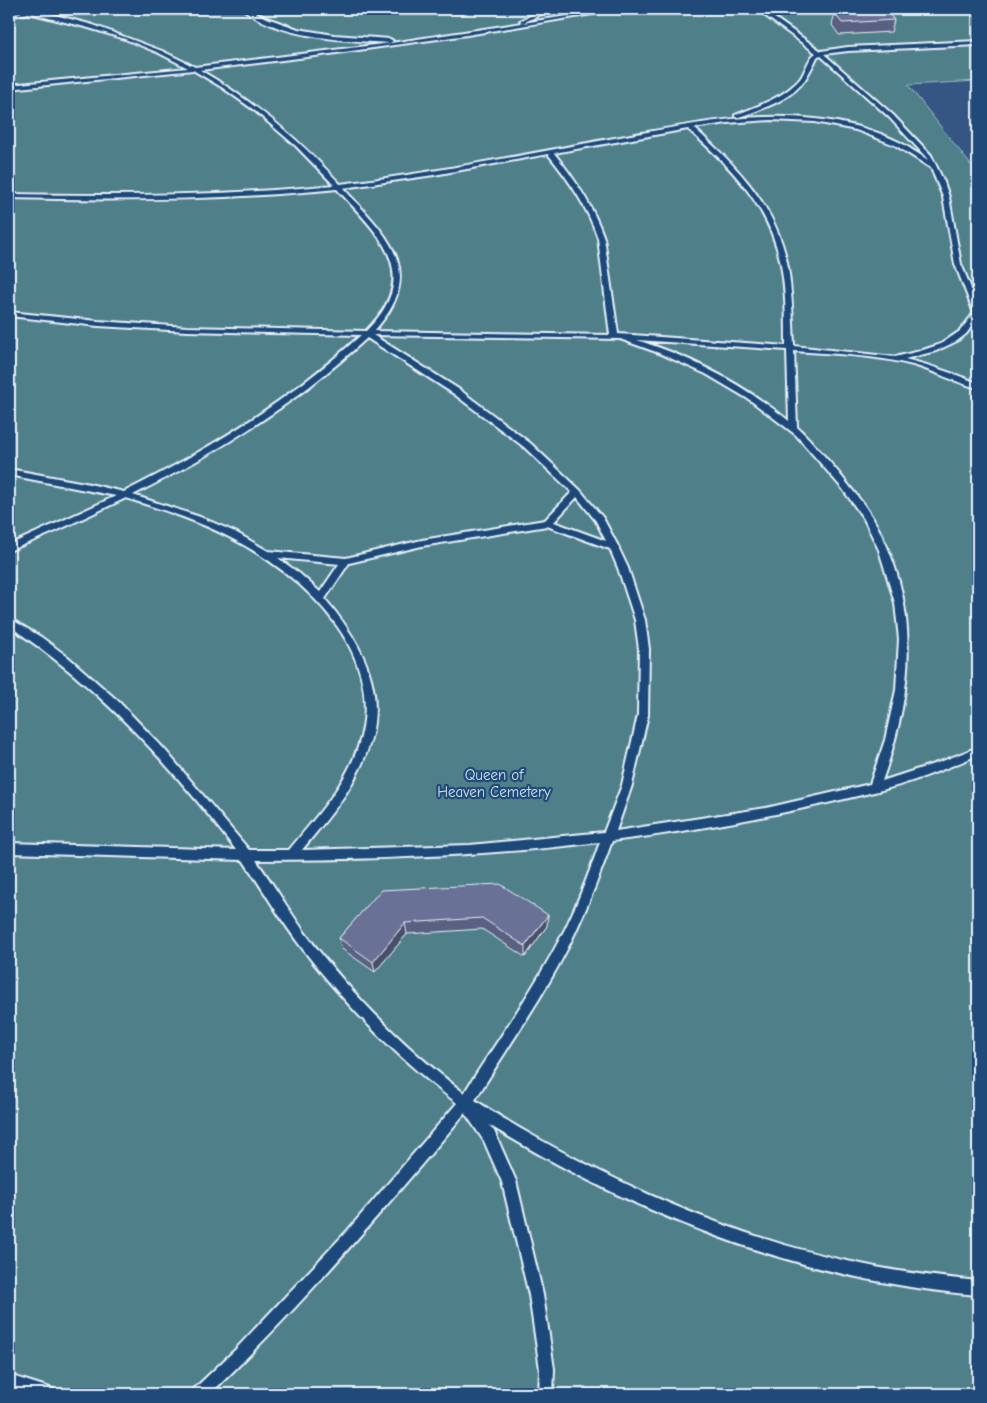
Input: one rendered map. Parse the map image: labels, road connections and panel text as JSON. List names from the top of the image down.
{
  "parks": ["Queen of Heaven Cemetery"]
}
